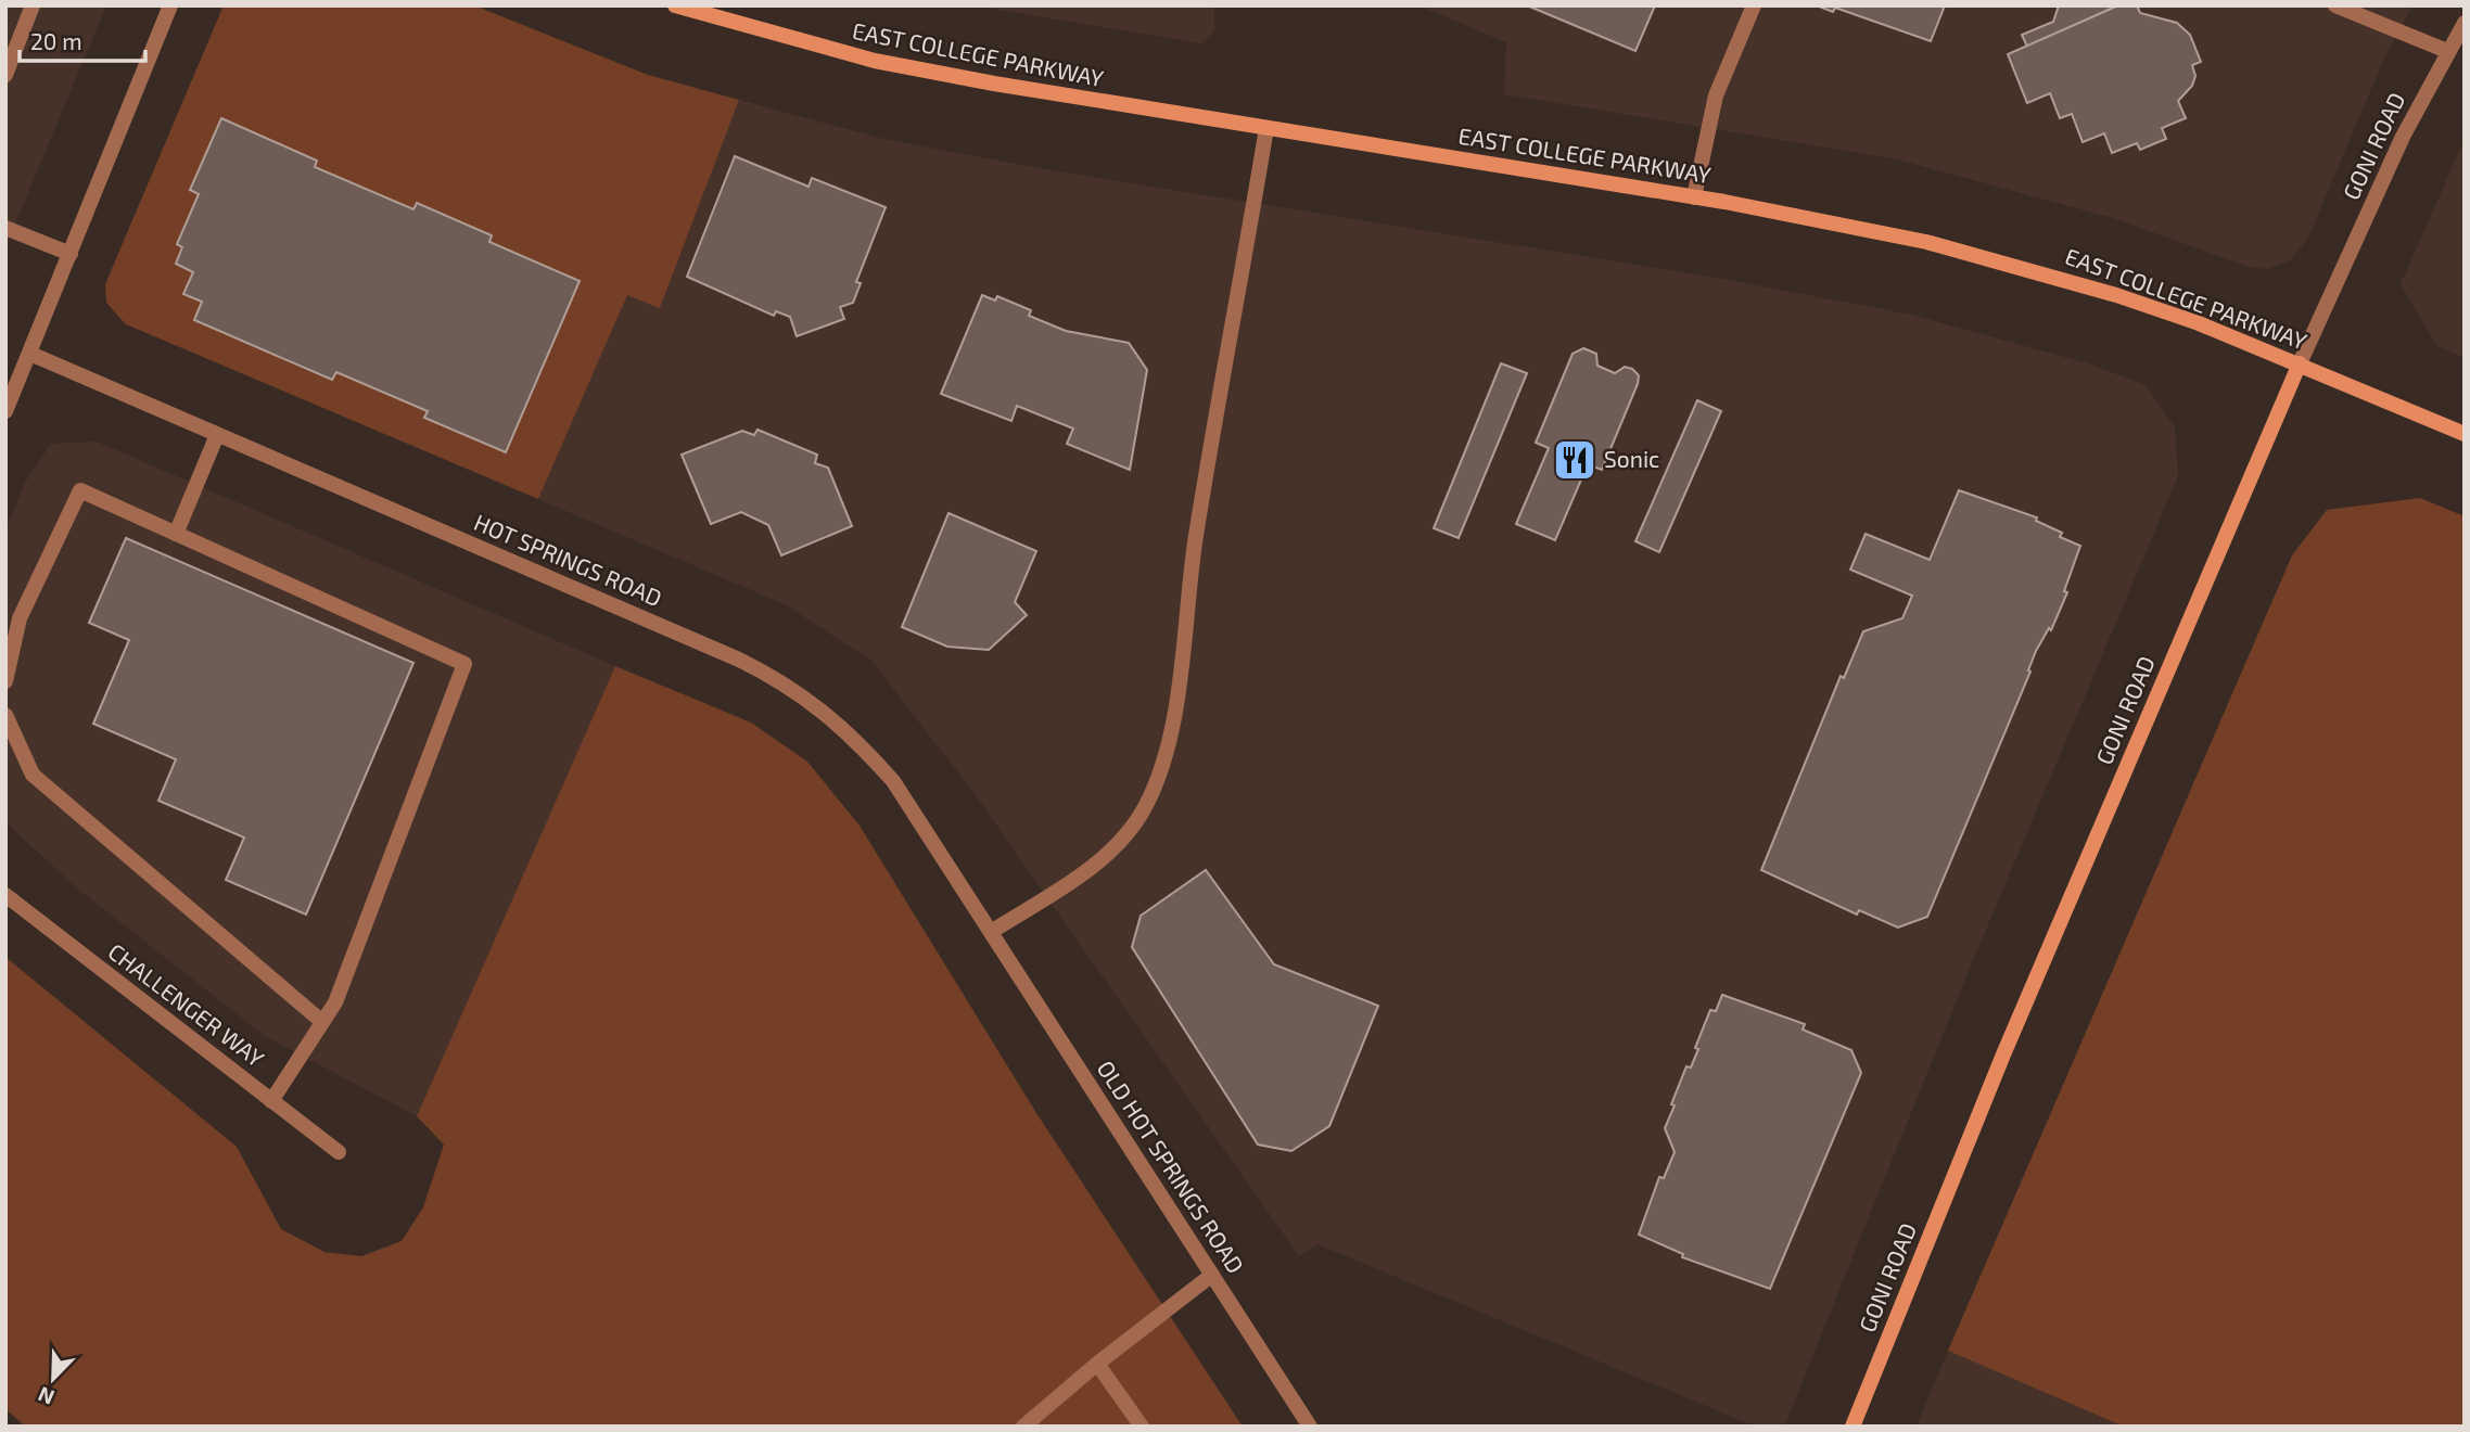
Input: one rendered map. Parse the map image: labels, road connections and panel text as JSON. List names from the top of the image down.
{
  "streets": {
    "main road": ["EAST COLLEGE PARKWAY", "GONI ROAD"],
    "street": ["HOT SPRINGS ROAD", "CHALLENGER WAY", "OLD HOT SPRINGS ROAD"]
  },
  "crossings": [
    ["EAST COLLEGE PARKWAY", "GONI ROAD"],
    ["HOT SPRINGS ROAD", "OLD HOT SPRINGS ROAD"]
  ],
  "places": {
    "restaurant": ["Sonic"]
  },
  "scale_bar": "20 m",
  "north": "bottom left"
}
